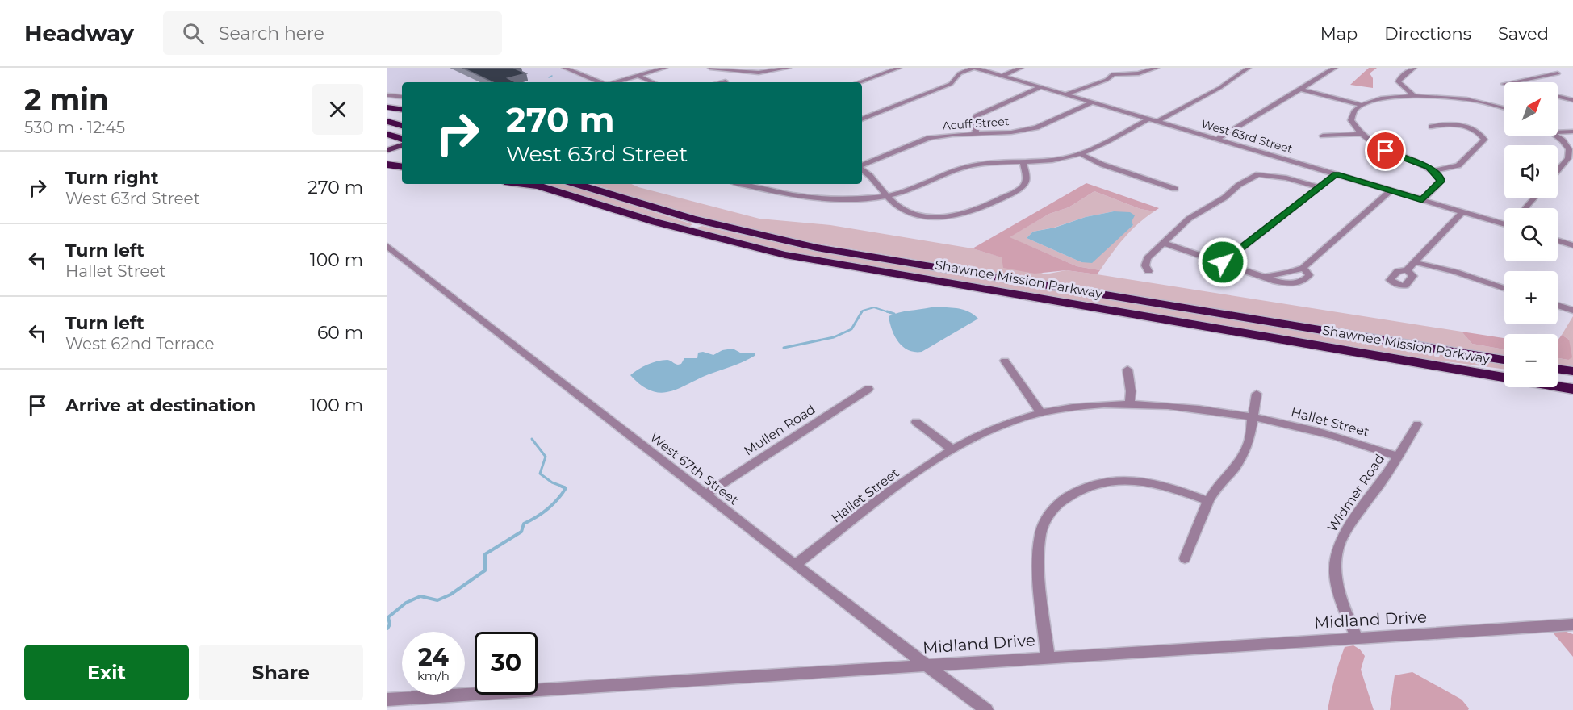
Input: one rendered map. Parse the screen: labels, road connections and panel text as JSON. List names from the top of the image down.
{
  "streets": {
    "highway": ["Shawnee Mission Parkway"],
    "street": [
      "Acuff Street",
      "West 63rd Street",
      "Hallet Street",
      "Mullen Road",
      "West 67th Street",
      "Widmer Road",
      "Midland Drive"
    ]
  },
  "crossings": [
    ["Acuff Street", "West 63rd Street"],
    ["Hallet Street", "West 67th Street"],
    ["Hallet Street", "Widmer Road"],
    ["Mullen Road", "West 67th Street"],
    ["West 67th Street", "Midland Drive"],
    ["Widmer Road", "Midland Drive"]
  ],
  "north": "top right",
  "page": {
    "header": "Headway",
    "search": "Search here",
    "nav": ["Map", "Directions", "Saved"],
    "heading": ["2 min", "530 m · 12:45"],
    "map_buttons": ["+", "−"],
    "turn": ["270 m", "West 63rd Street"],
    "list": [
      {
        "name": "Turn right",
        "note": "West 63rd Street",
        "value": "270 m"
      },
      {
        "name": "Turn left",
        "note": "Hallet Street",
        "value": "100 m"
      },
      {
        "name": "Turn left",
        "note": "West 62nd Terrace",
        "value": "60 m"
      },
      {
        "name": "Arrive at destination",
        "value": "100 m"
      }
    ],
    "speed": "24 km/h",
    "limit": "30",
    "buttons": ["Exit", "Share"]
  }
}
